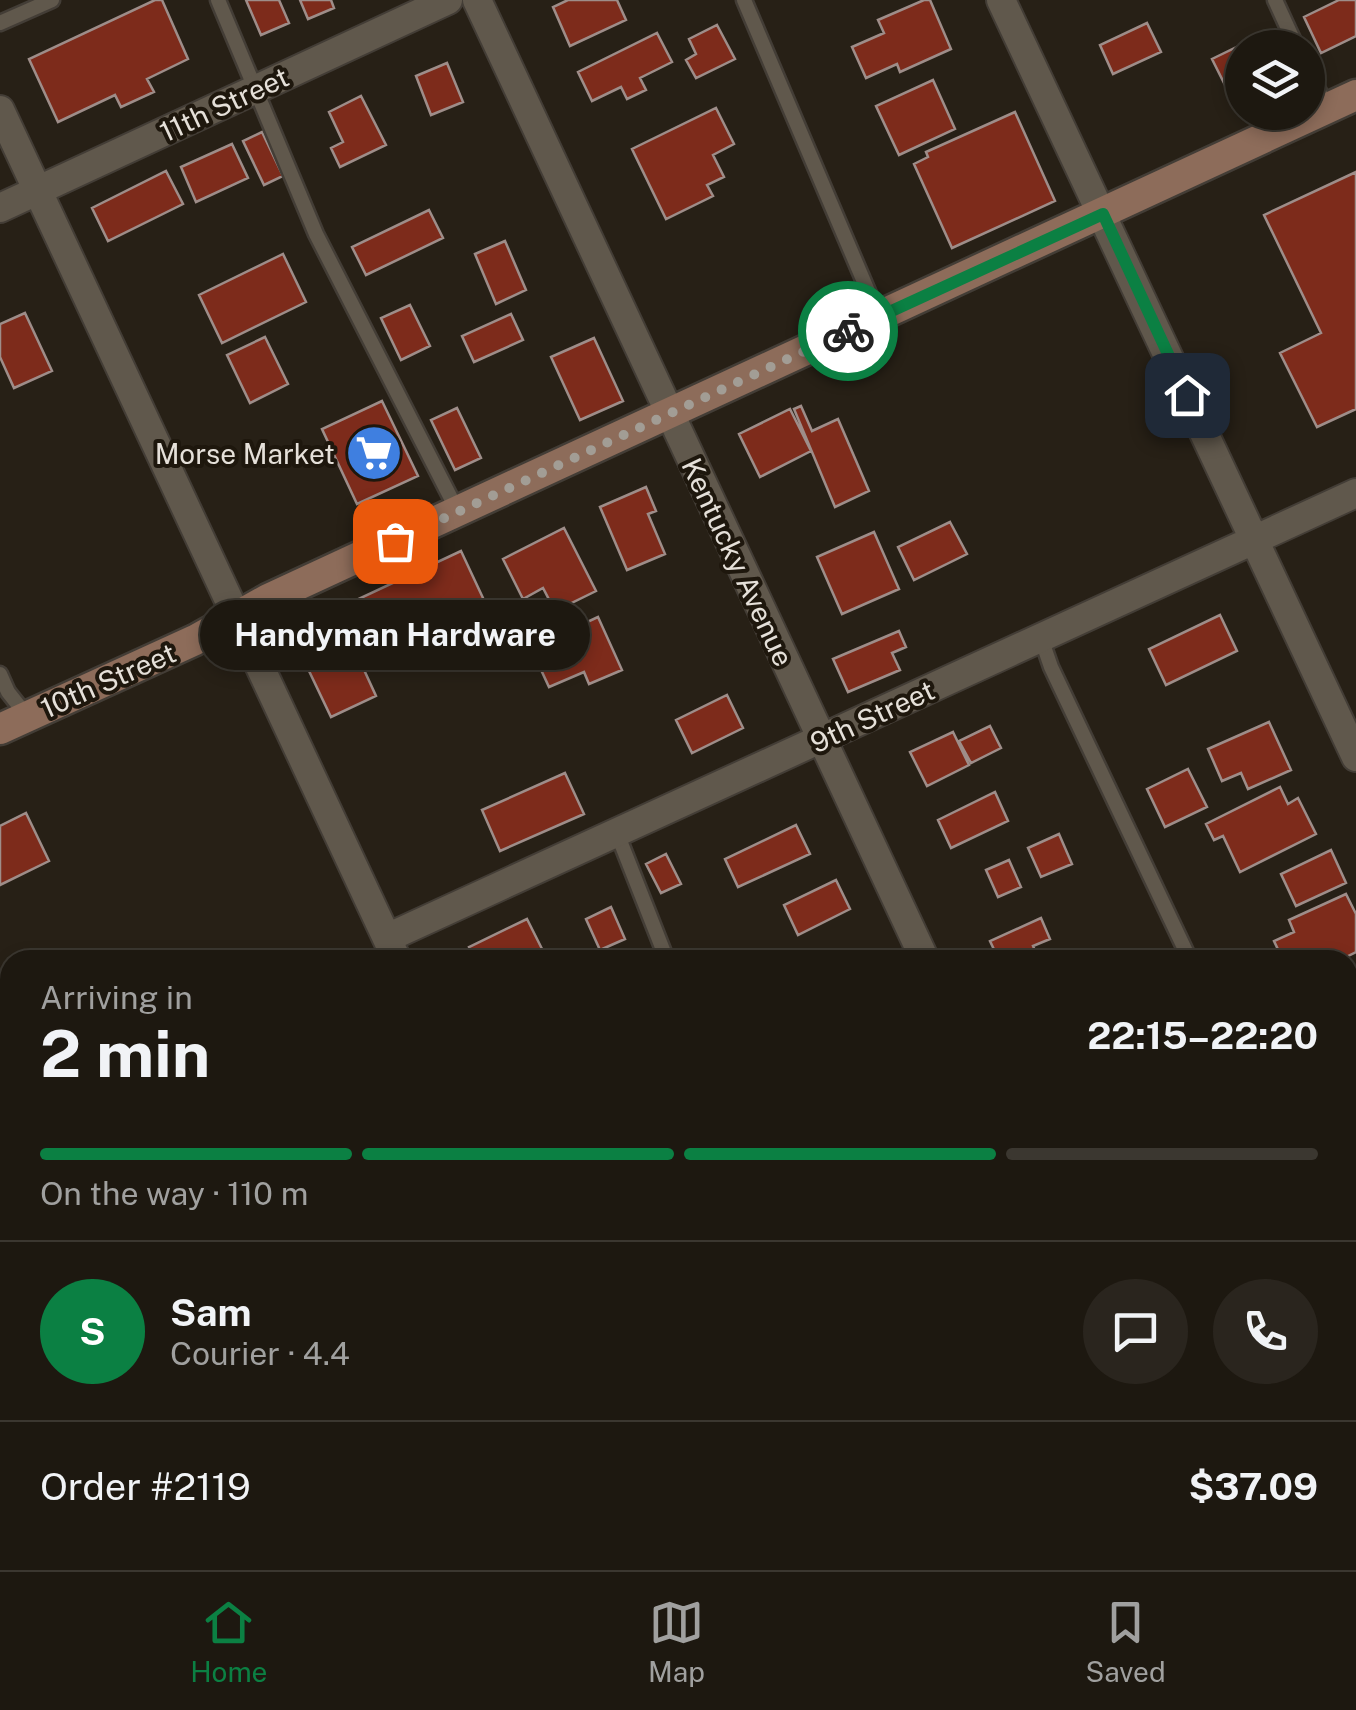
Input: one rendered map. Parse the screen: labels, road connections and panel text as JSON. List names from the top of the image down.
{
  "streets": {
    "street": [
      "11th Street",
      "Kentucky Avenue",
      "10th Street",
      "9th Street"
    ]
  },
  "crossings": [
    ["Kentucky Avenue", "10th Street"],
    ["Kentucky Avenue", "9th Street"]
  ],
  "places": {
    "supermarket": ["Morse Market"],
    "other": ["Handyman Hardware"]
  },
  "page": {
    "bubble": "Handyman Hardware",
    "heading": ["2 min", "Arriving in", "22:15–22:20"],
    "panel": [
      "Sam",
      "Courier · 4.4",
      "Order #2119",
      "$37.09"
    ],
    "bar": "On the way · 110 m",
    "round": "S",
    "tabs": ["Home", "Map", "Saved"]
  }
}
